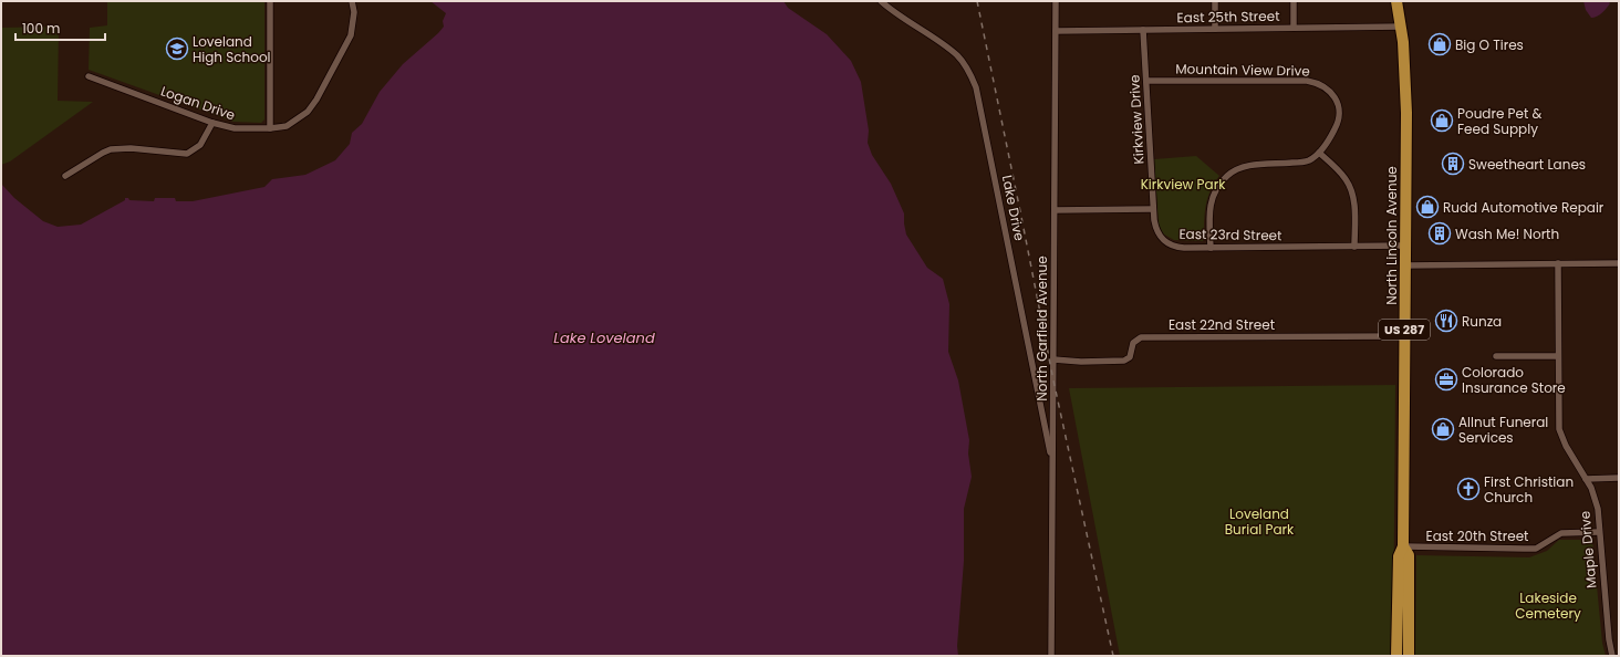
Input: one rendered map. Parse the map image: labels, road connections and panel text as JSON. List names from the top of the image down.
{
  "streets": {
    "highway": ["North Lincoln Avenue", "US 287"],
    "street": [
      "East 25th Street",
      "Mountain View Drive",
      "Logan Drive",
      "Kirkview Drive",
      "Lake Drive",
      "East 23rd Street",
      "East 22nd Street",
      "North Garfield Avenue",
      "East 20th Street",
      "Maple Drive"
    ]
  },
  "crossings": [
    ["East 25th Street", "Kirkview Drive"],
    ["East 25th Street", "North Lincoln Avenue"],
    ["East 25th Street", "North Garfield Avenue"],
    ["Mountain View Drive", "Kirkview Drive"],
    ["Kirkview Drive", "East 23rd Street"],
    ["Lake Drive", "North Garfield Avenue"],
    ["East 23rd Street", "North Lincoln Avenue"],
    ["North Lincoln Avenue", "East 22nd Street"],
    ["North Lincoln Avenue", "US 287"],
    ["North Lincoln Avenue", "East 20th Street"],
    ["East 22nd Street", "North Garfield Avenue"],
    ["US 287", "East 20th Street"],
    ["East 20th Street", "Maple Drive"]
  ],
  "water": ["Lake Loveland"],
  "parks": ["Kirkview Park", "Loveland Burial Park", "Lakeside Cemetery"],
  "places": {
    "shop": [
      "Big O Tires",
      "Poudre Pet & Feed Supply",
      "Rudd Automotive Repair",
      "Allnut Funeral Services"
    ],
    "school or university": ["Loveland High School"],
    "building": ["Sweetheart Lanes", "Wash Me! North"],
    "restaurant": ["Runza"],
    "office": ["Colorado Insurance Store"],
    "church": ["First Christian Church"]
  },
  "scale_bar": "100 m"
}
